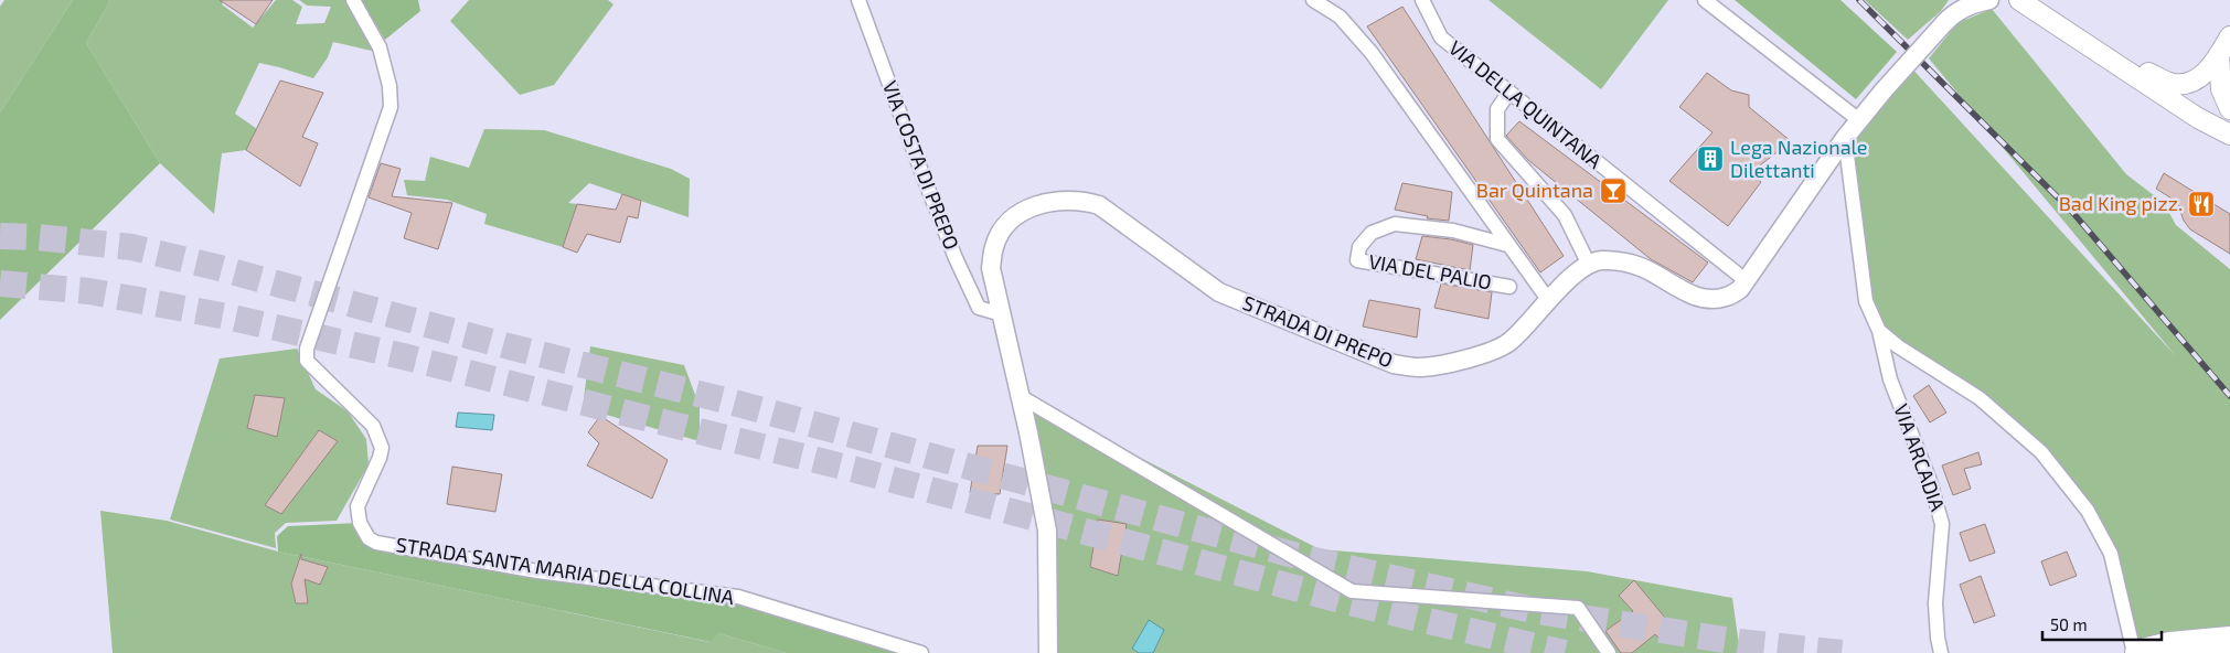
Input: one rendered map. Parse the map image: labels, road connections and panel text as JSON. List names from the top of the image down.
{
  "streets": {
    "street": [
      "VIA DELLA QUINTANA",
      "VIA COSTA DI PREPO",
      "VIA DEL PALIO",
      "STRADA DI PREPO",
      "VIA ARCADIA",
      "STRADA SANTA MARIA DELLA COLLINA"
    ]
  },
  "crossings": [
    ["VIA DELLA QUINTANA", "STRADA DI PREPO"],
    ["VIA COSTA DI PREPO", "STRADA DI PREPO"],
    ["VIA DEL PALIO", "STRADA DI PREPO"],
    ["STRADA DI PREPO", "VIA ARCADIA"]
  ],
  "places": {
    "building": ["Lega Nazionale Dilettanti"],
    "bar": ["Bar Quintana"],
    "restaurant": ["Bad King pizz."]
  },
  "scale_bar": "50 m"
}
